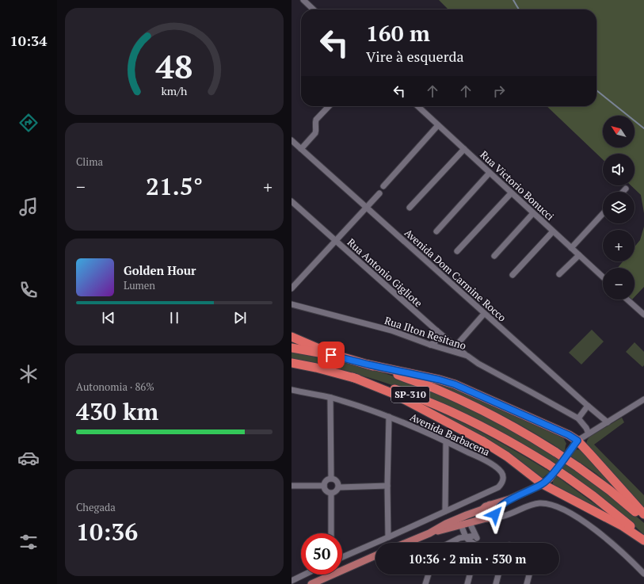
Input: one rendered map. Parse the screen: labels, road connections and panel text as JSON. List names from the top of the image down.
{
  "streets": {
    "highway": ["SP-310"],
    "street": [
      "Rua Victorio Bonucci",
      "Rua Antonio Gigliote",
      "Avenida Dom Carmine Rocco",
      "Rua Ilton Resitano",
      "Avenida Barbacena"
    ]
  },
  "crossings": [
    ["Rua Antonio Gigliote", "Rua Ilton Resitano"]
  ],
  "north": "top left",
  "page": {
    "tabs": "10:34",
    "turn": ["160 m", "Vire à esquerda"],
    "map_buttons": ["+", "−"],
    "tile": [
      "Clima",
      ["Autonomia · 86%", "430 km"],
      ["Chegada", "10:36"]
    ],
    "heat": ["−", "21.5°", "+"],
    "song": ["Golden Hour", "Lumen"],
    "limit": "50",
    "trip": "10:36 · 2 min · 530 m",
    "gauge": ["48", "km/h"]
  }
}
